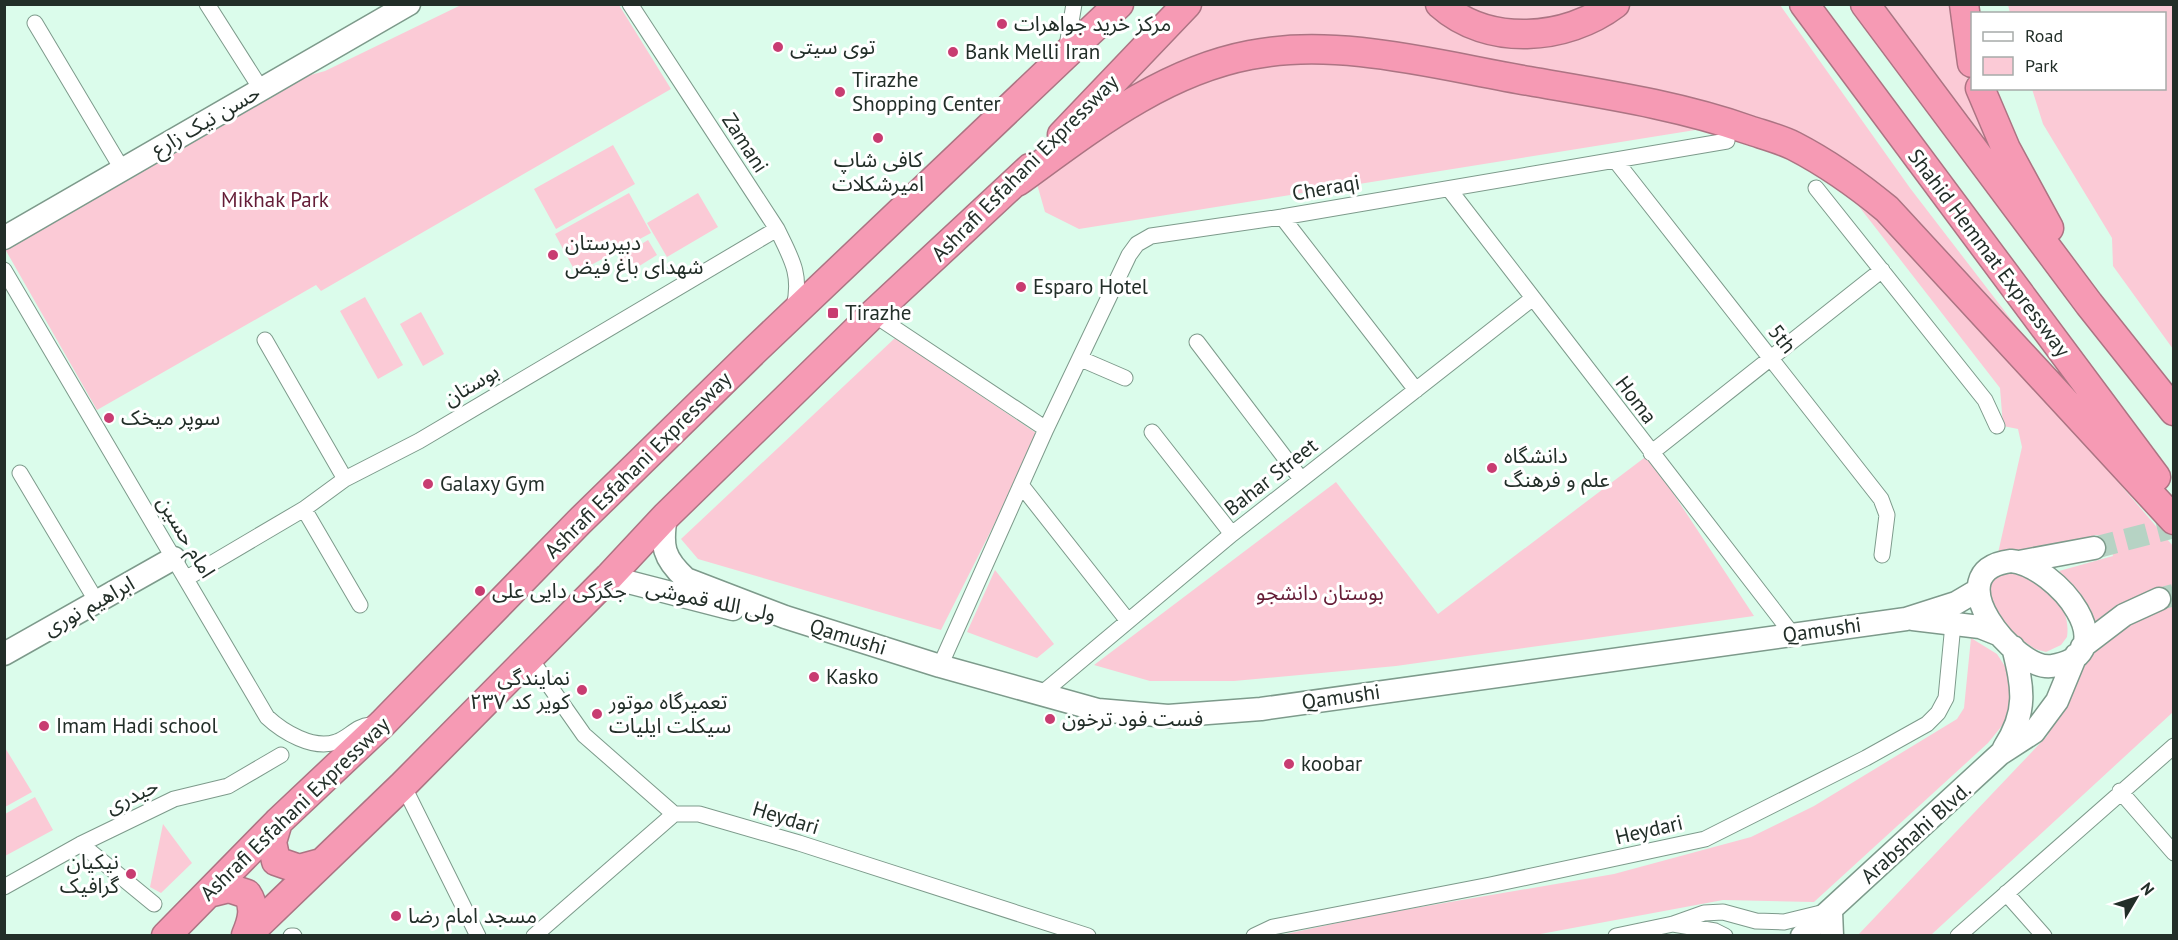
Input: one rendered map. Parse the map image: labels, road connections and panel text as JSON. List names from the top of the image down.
{
  "streets": {
    "highway": ["Ashrafi Esfahani Expressway", "Shahid Hemmat Expressway"],
    "street": [
      "حسن نیک زارع",
      "Zamani",
      "Cheraqi",
      "5th",
      "بوستان",
      "Homa",
      "Bahar Street",
      "امام حسین",
      "ولی الله قموشی",
      "ابراهیم نوری",
      "Qamushi",
      "حیدری",
      "Heydari",
      "Arabshahi Blvd."
    ]
  },
  "crossings": [
    ["Zamani", "Ashrafi Esfahani Expressway"],
    ["Zamani", "بوستان"],
    ["Ashrafi Esfahani Expressway", "امام حسین"],
    ["Ashrafi Esfahani Expressway", "ولی الله قموشی"],
    ["Cheraqi", "5th"],
    ["Cheraqi", "Homa"],
    ["Cheraqi", "Qamushi"],
    ["بوستان", "امام حسین"],
    ["Homa", "Bahar Street"],
    ["Homa", "Qamushi"],
    ["Bahar Street", "Qamushi"],
    ["امام حسین", "ابراهیم نوری"],
    ["ولی الله قموشی", "Qamushi"],
    ["Qamushi", "Heydari"],
    ["Qamushi", "Arabshahi Blvd."]
  ],
  "parks": ["Mikhak Park", "بوستان دانشجو"],
  "places": {
    "other": [
      "مرکز خرید جواهرات",
      "توی سیتی",
      "Bank Melli Iran",
      "Tirazhe Shopping Center",
      "کافی شاپ امیرشکلات",
      "دبیرستان شهدای باغ فیض",
      "Esparo Hotel",
      "سوپر میخک",
      "دانشگاه علم و فرهنگ",
      "Galaxy Gym",
      "جگرکی دایی علی",
      "Kasko",
      "نمایندگی کویر کد ۲۳۷",
      "تعمیرگاه موتور سیکلت ایلیات",
      "فست فود ترخون",
      "Imam Hadi school",
      "koobar",
      "نیکیان گرافیک",
      "مسجد امام رضا"
    ],
    "transit": ["Tirazhe"]
  },
  "legend": ["Road", "Park"],
  "north": "top right"
}
